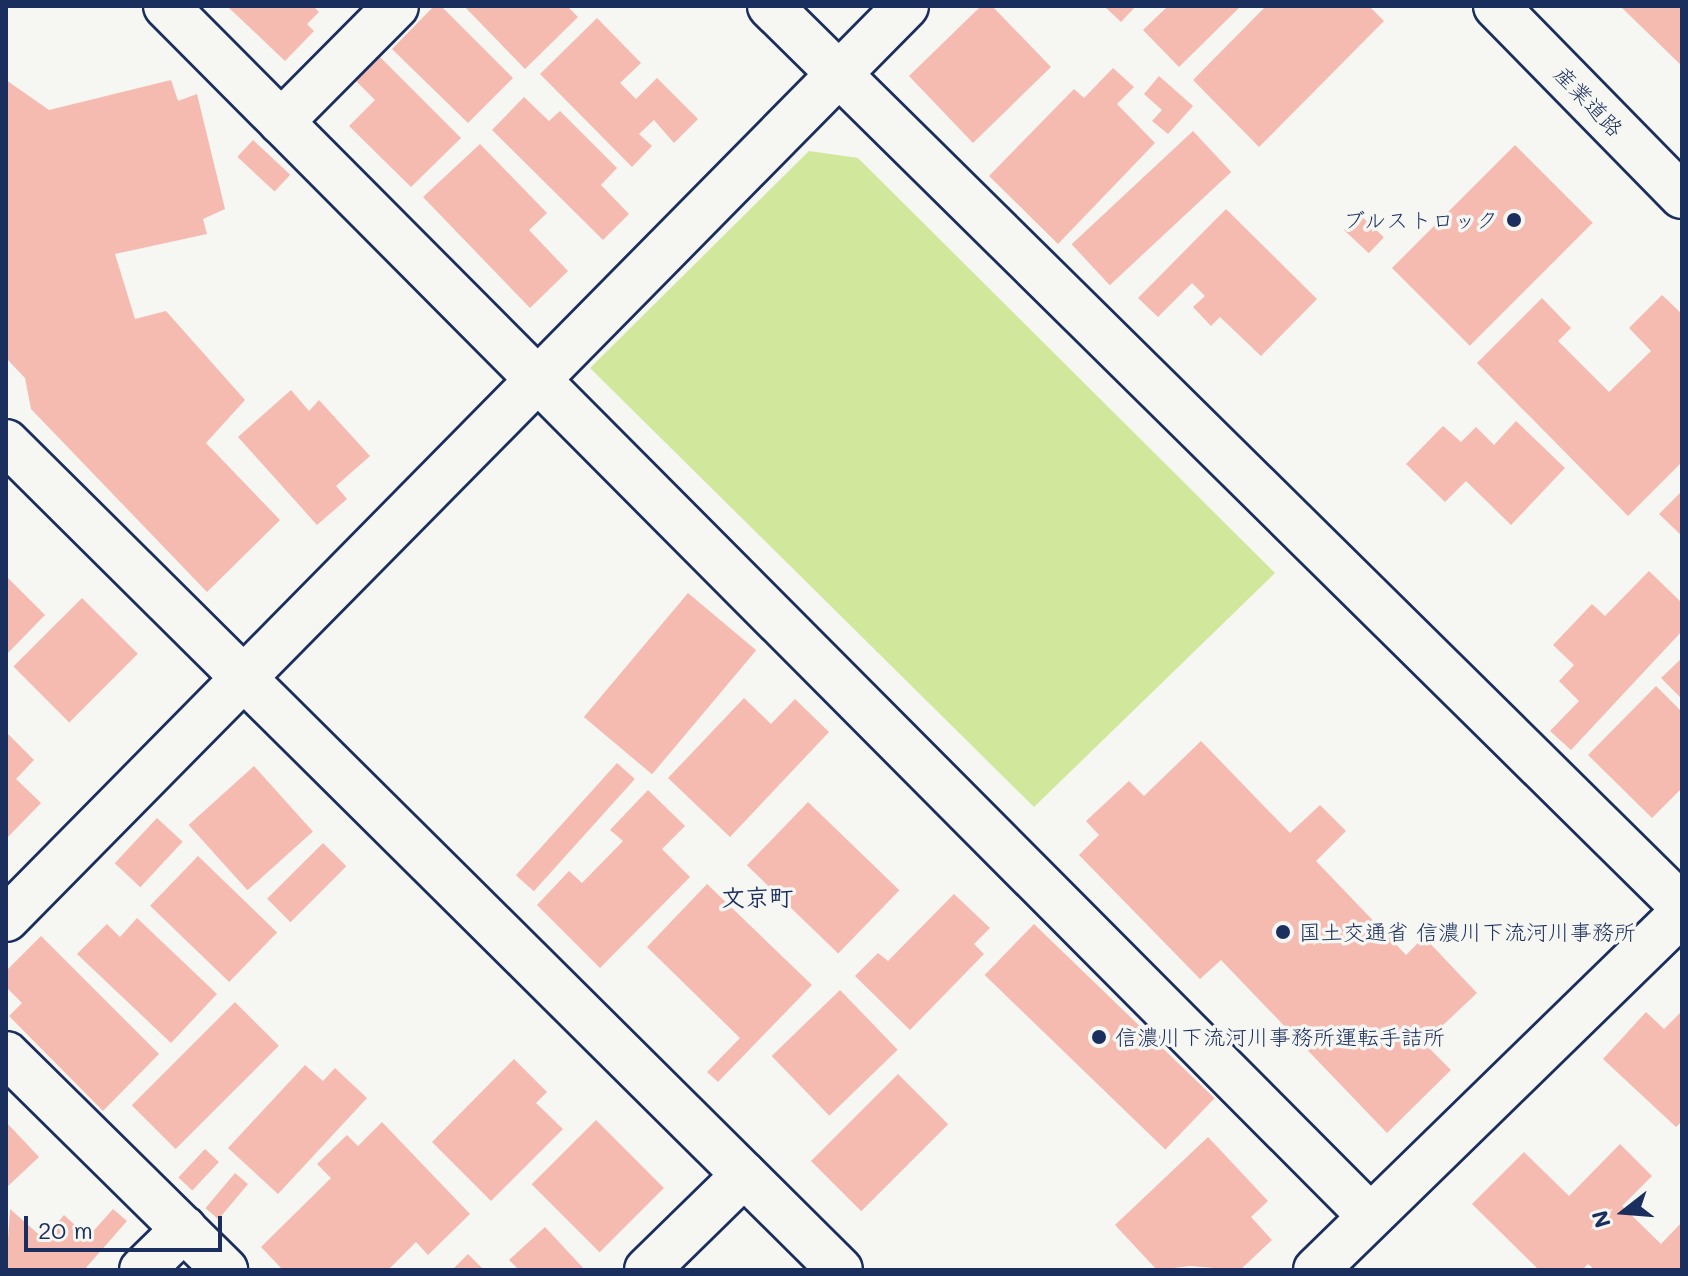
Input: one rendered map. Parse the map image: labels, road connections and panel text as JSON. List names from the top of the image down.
{
  "streets": {
    "street": ["産業道路"]
  },
  "districts": ["文京町"],
  "places": ["ブルストロック", "国土交通省 信濃川下流河川事務所", "信濃川下流河川事務所運転手詰所"],
  "scale_bar": "20 m",
  "north": "left"
}
